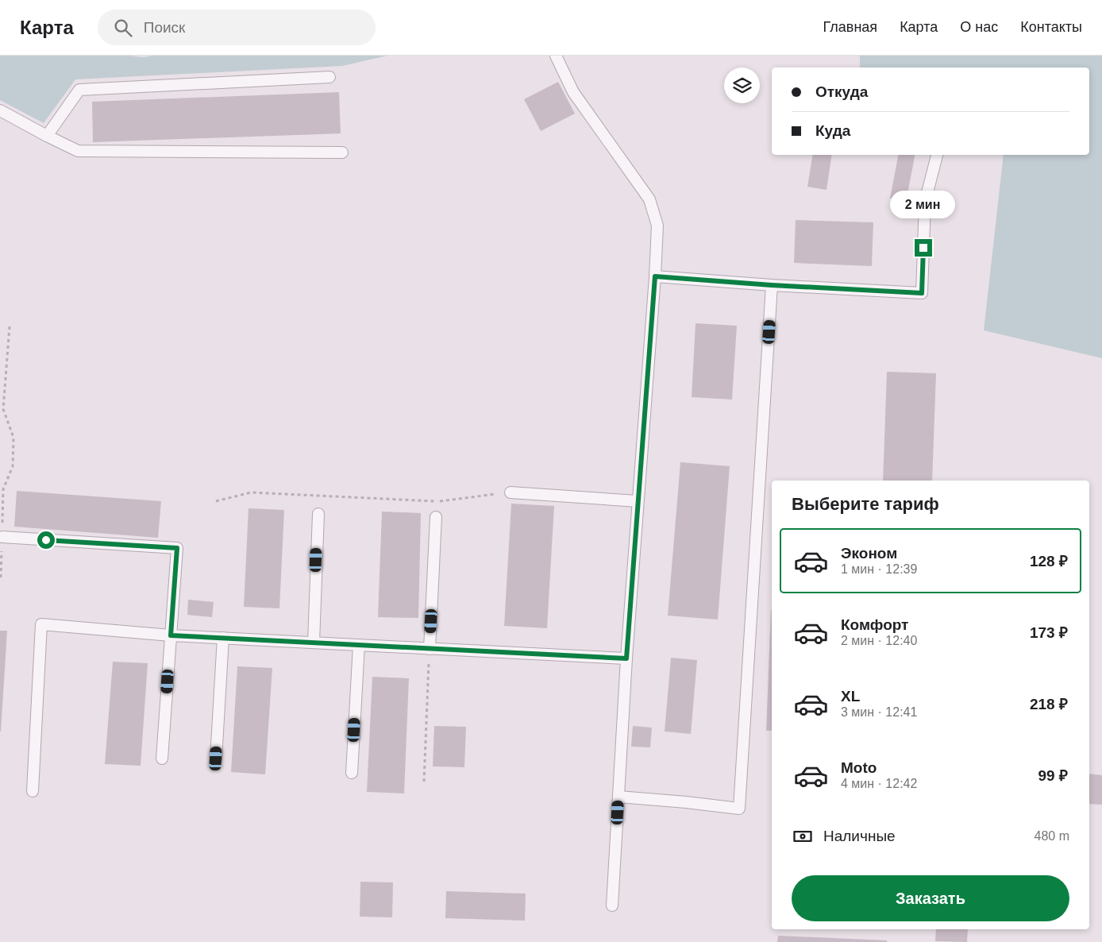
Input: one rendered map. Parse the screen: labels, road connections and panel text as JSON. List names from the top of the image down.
{
  "page": {
    "header": "Карта",
    "search": "Поиск",
    "nav": [
      "Главная",
      "Карта",
      "О нас",
      "Контакты"
    ],
    "banner": ["Откуда", "Куда"],
    "bubble": "2 мин",
    "heading": "Выберите тариф",
    "list": [
      {
        "name": "Эконом",
        "note": "1 мин · 12:39",
        "value": "128 ₽"
      },
      {
        "name": "Комфорт",
        "note": "2 мин · 12:40",
        "value": "173 ₽"
      },
      {
        "name": "XL",
        "note": "3 мин · 12:41",
        "value": "218 ₽"
      },
      {
        "name": "Moto",
        "note": "4 мин · 12:42",
        "value": "99 ₽"
      }
    ],
    "pay": ["Наличные", "480 m"],
    "buttons": "Заказать"
  }
}
